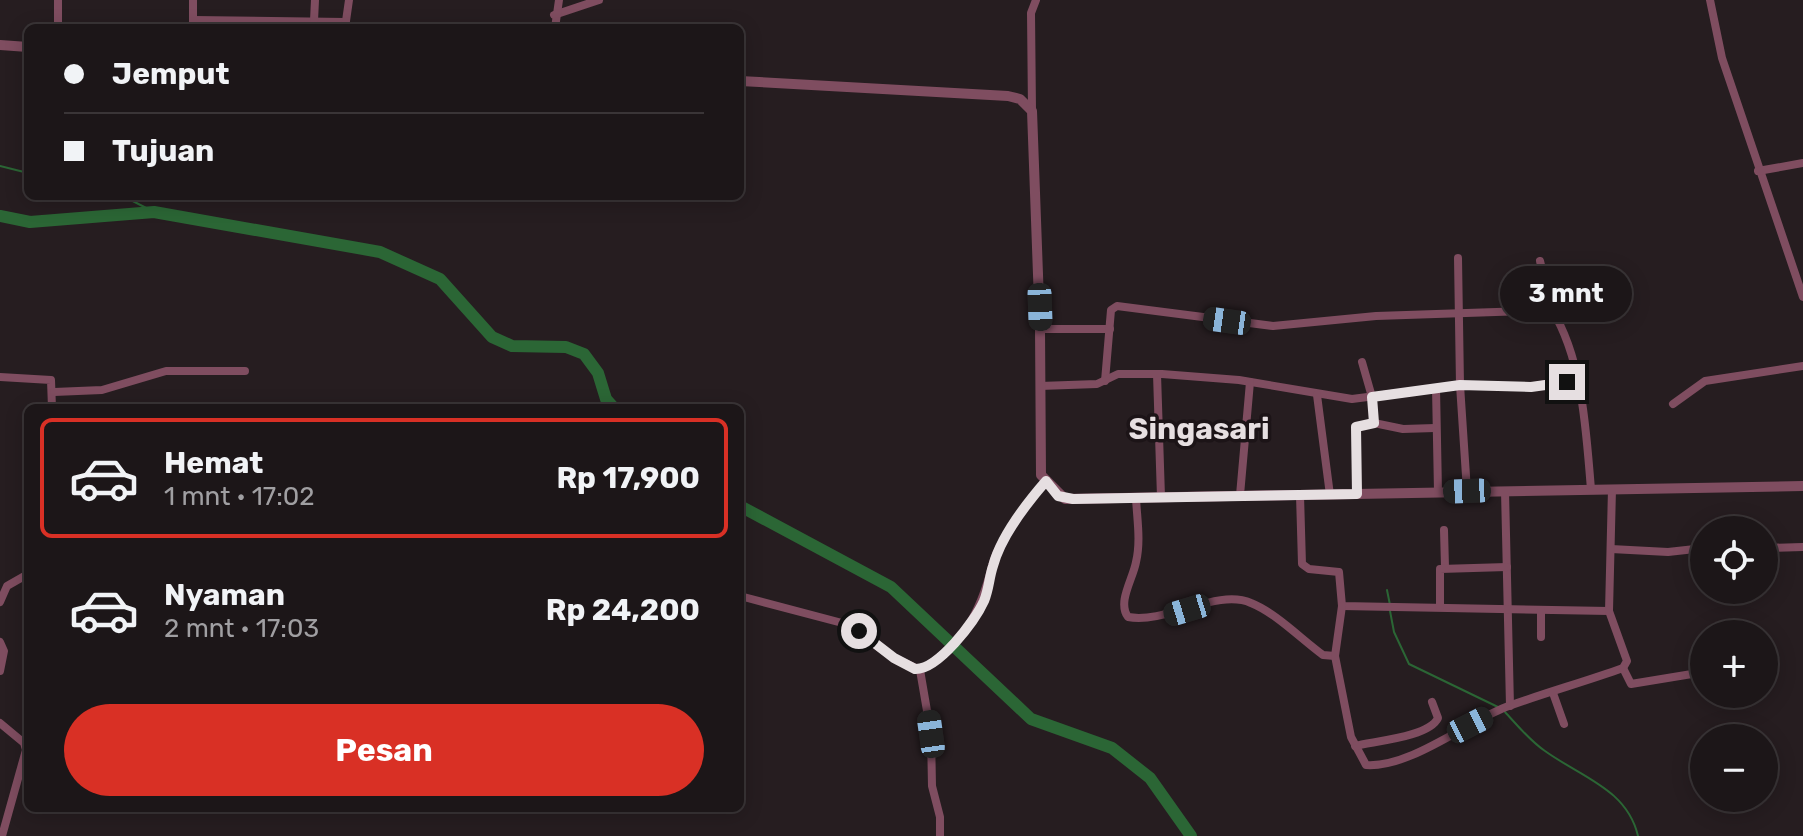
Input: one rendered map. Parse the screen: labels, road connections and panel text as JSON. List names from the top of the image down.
{
  "districts": ["Singasari"],
  "page": {
    "banner": ["Jemput", "Tujuan"],
    "bubble": "3 mnt",
    "list": [
      {
        "name": "Hemat",
        "note": "1 mnt · 17:02",
        "value": "Rp 17,900"
      },
      {
        "name": "Nyaman",
        "note": "2 mnt · 17:03",
        "value": "Rp 24,200"
      }
    ],
    "map_buttons": ["+", "−"],
    "buttons": "Pesan"
  }
}
